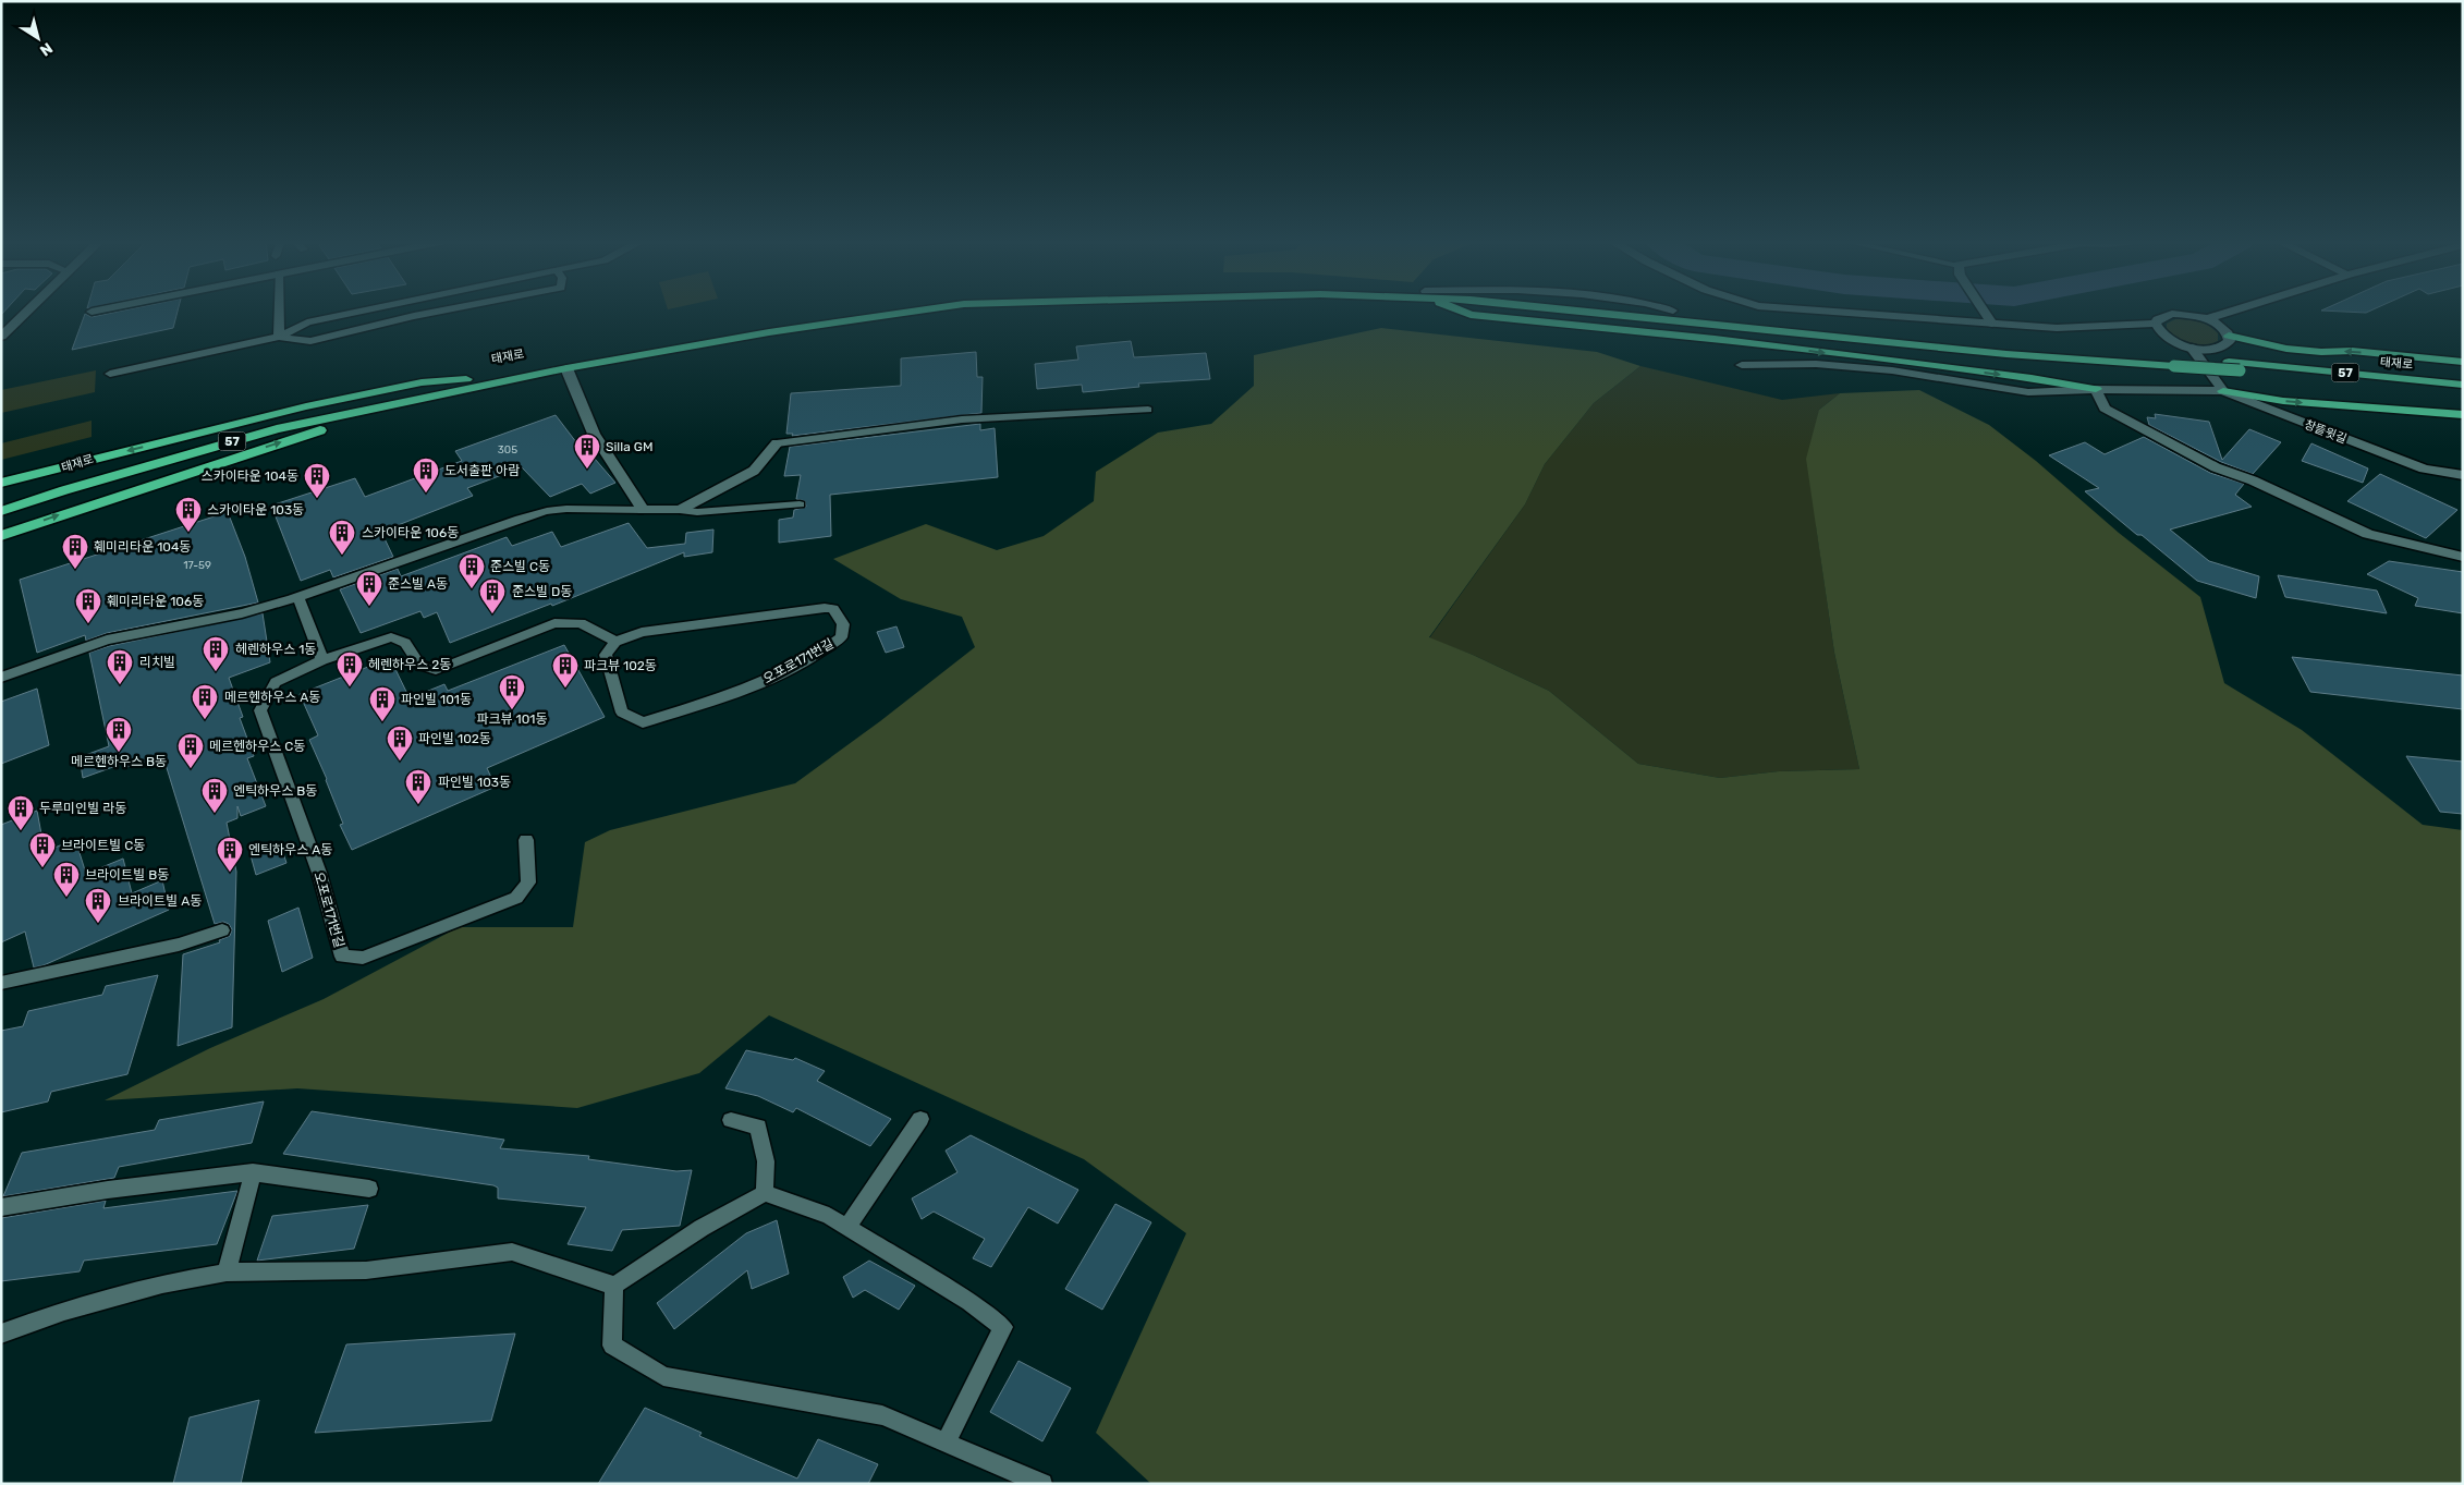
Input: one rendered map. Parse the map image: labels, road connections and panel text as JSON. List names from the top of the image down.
{
  "streets": {
    "highway": ["태재로", "57"],
    "street": ["창뜰윗길"],
    "lane": ["오포로171번길"]
  },
  "places": {
    "building": [
      "Silla GM",
      "도서출판 아람",
      "스카이타운 104동",
      "스카이타운 103동",
      "스카이타운 106동",
      "훼미리타운 104동",
      "준스빌 C동",
      "준스빌 A동",
      "준스빌 D동",
      "훼미리타운 106동",
      "헤렌하우스 1동",
      "리치빌",
      "헤렌하우스 2동",
      "파크뷰 102동",
      "파크뷰 101동",
      "메르헨하우스 A동",
      "파인빌 101동",
      "메르헨하우스 B동",
      "파인빌 102동",
      "메르헨하우스 C동",
      "파인빌 103동",
      "엔틱하우스 B동",
      "두루미인빌 라동",
      "브라이트빌 C동",
      "엔틱하우스 A동",
      "브라이트빌 B동",
      "브라이트빌 A동"
    ]
  },
  "house_numbers": ["305", "17-59"],
  "north": "bottom right"
}
